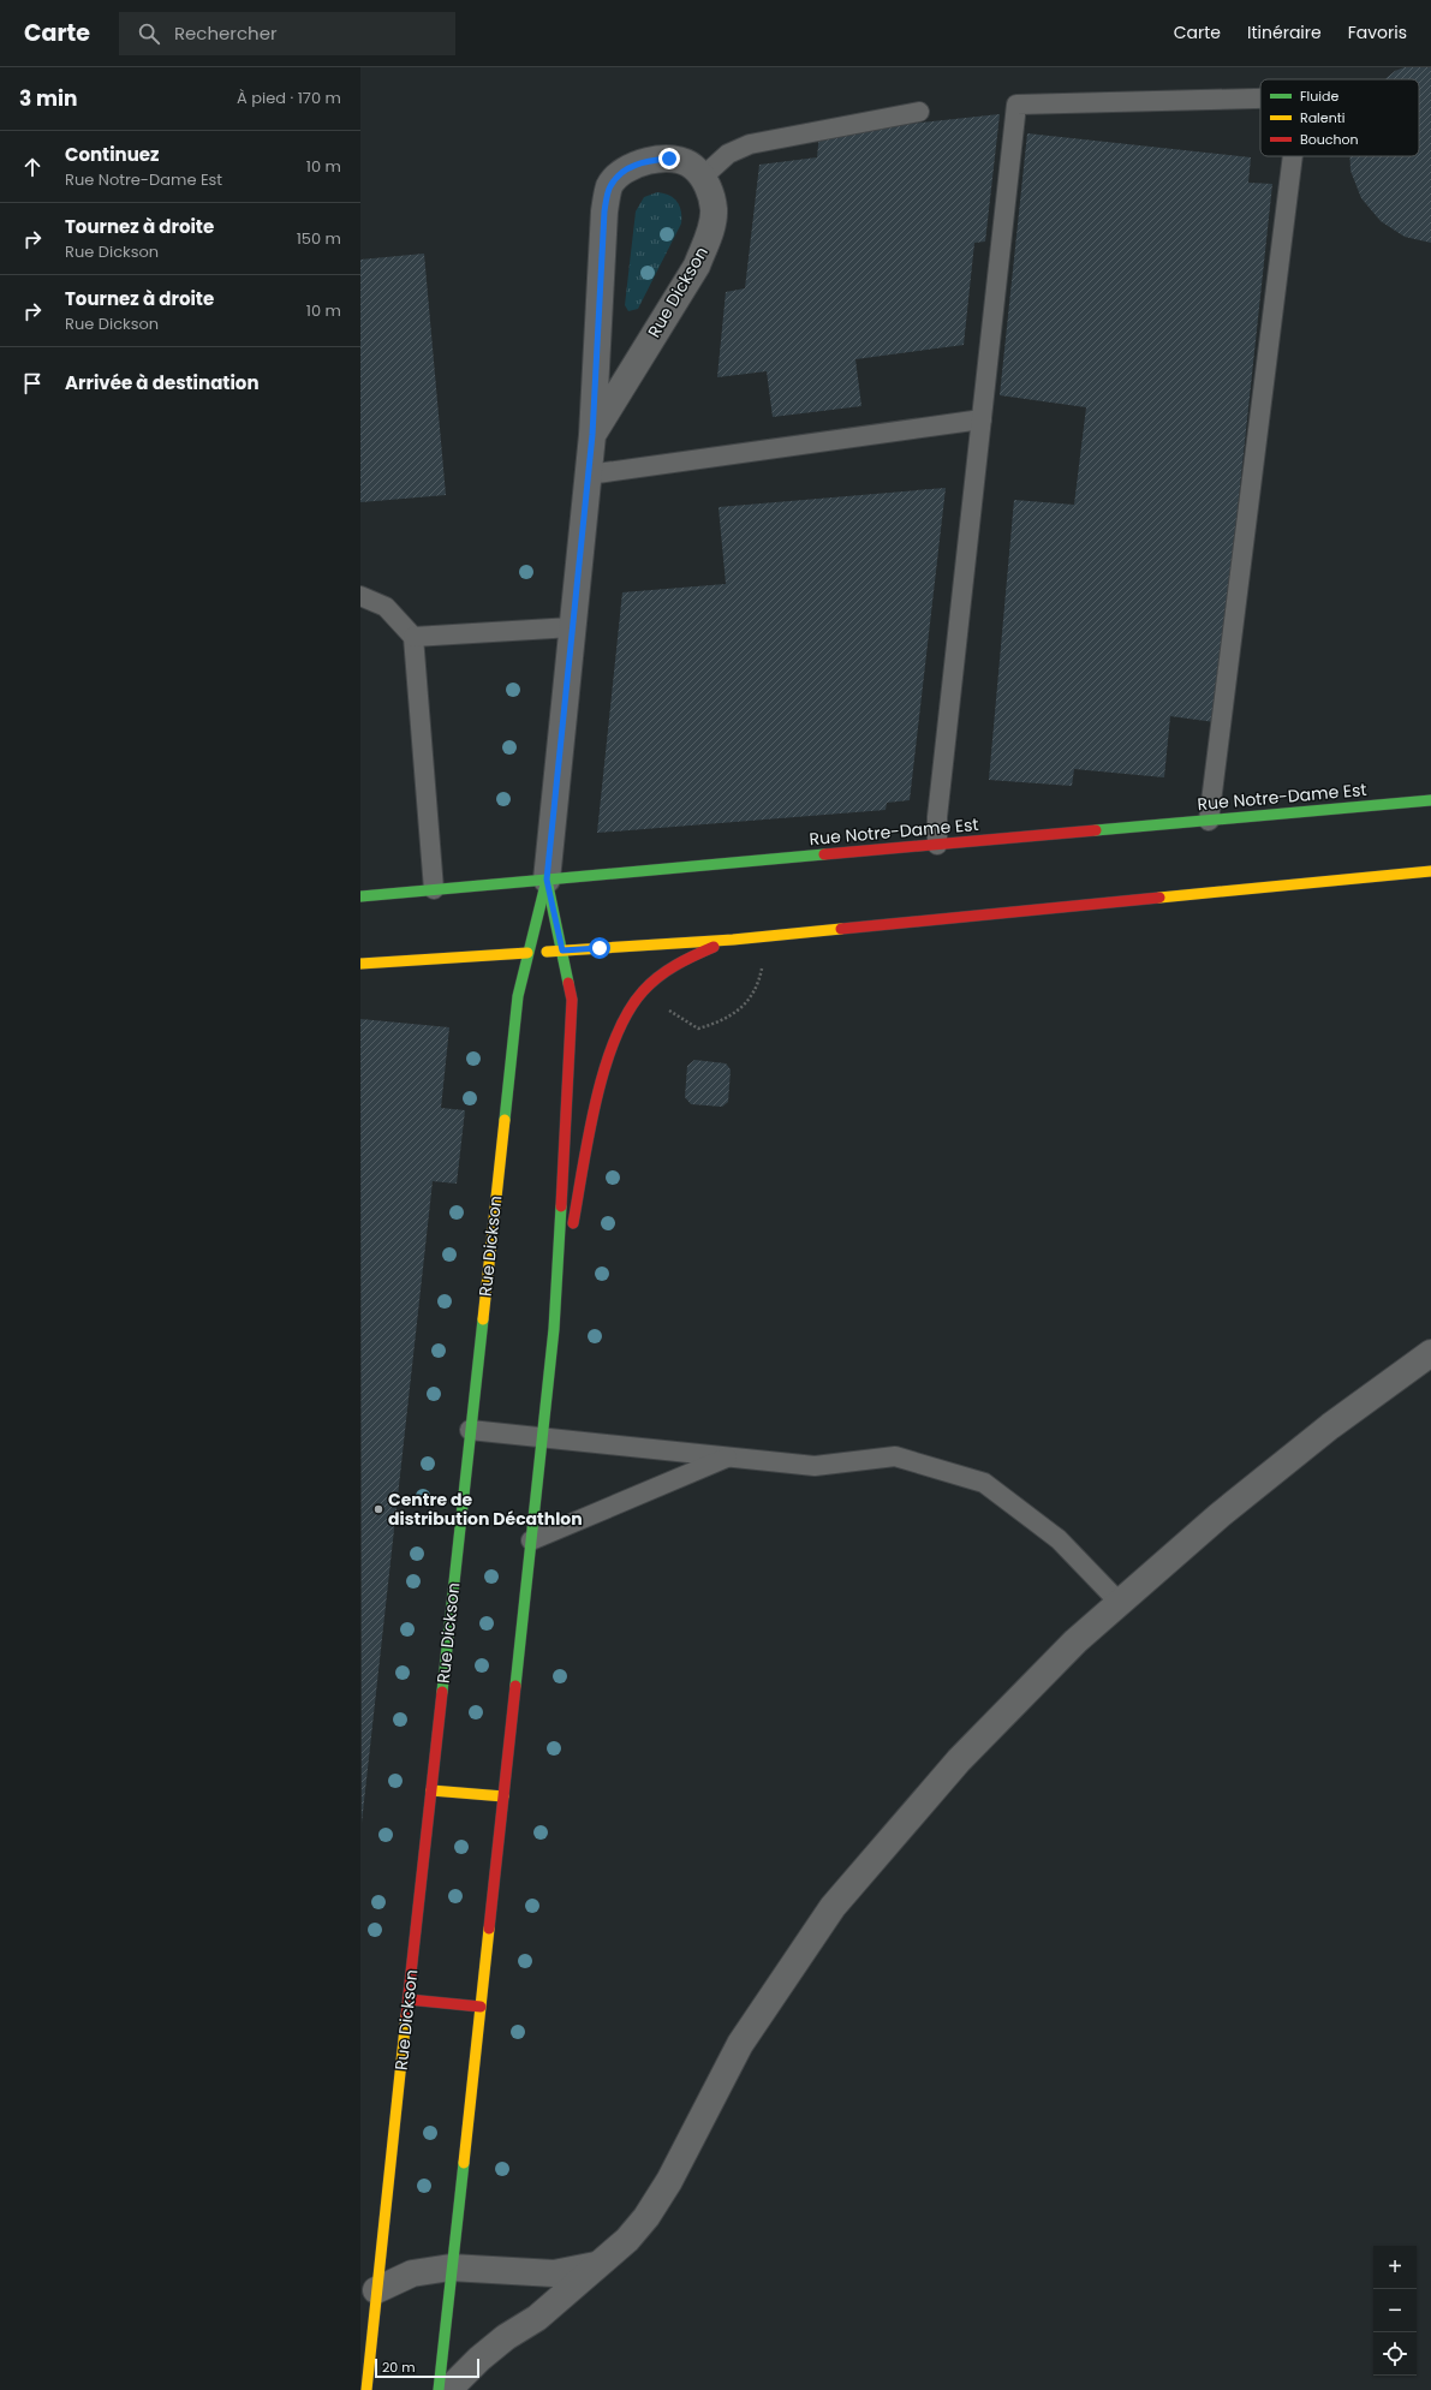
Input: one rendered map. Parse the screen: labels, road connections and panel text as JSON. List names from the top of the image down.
{
  "streets": {
    "main road": ["Rue Dickson", "Rue Notre-Dame Est"]
  },
  "crossings": [
    ["Rue Dickson", "Rue Notre-Dame Est"]
  ],
  "places": ["Centre de distribution Décathlon"],
  "legend": ["Fluide", "Ralenti", "Bouchon"],
  "scale_bar": "20 m",
  "page": {
    "header": "Carte",
    "search": "Rechercher",
    "nav": ["Carte", "Itinéraire", "Favoris"],
    "heading": ["3 min", "À pied · 170 m"],
    "list": [
      ["Continuez", "Rue Notre-Dame Est", "10 m"],
      ["Tournez à droite", "Rue Dickson", "150 m"],
      ["Tournez à droite", "Rue Dickson", "10 m"],
      "Arrivée à destination"
    ],
    "map_buttons": ["+", "−"],
    "scale": "20 m"
  }
}
